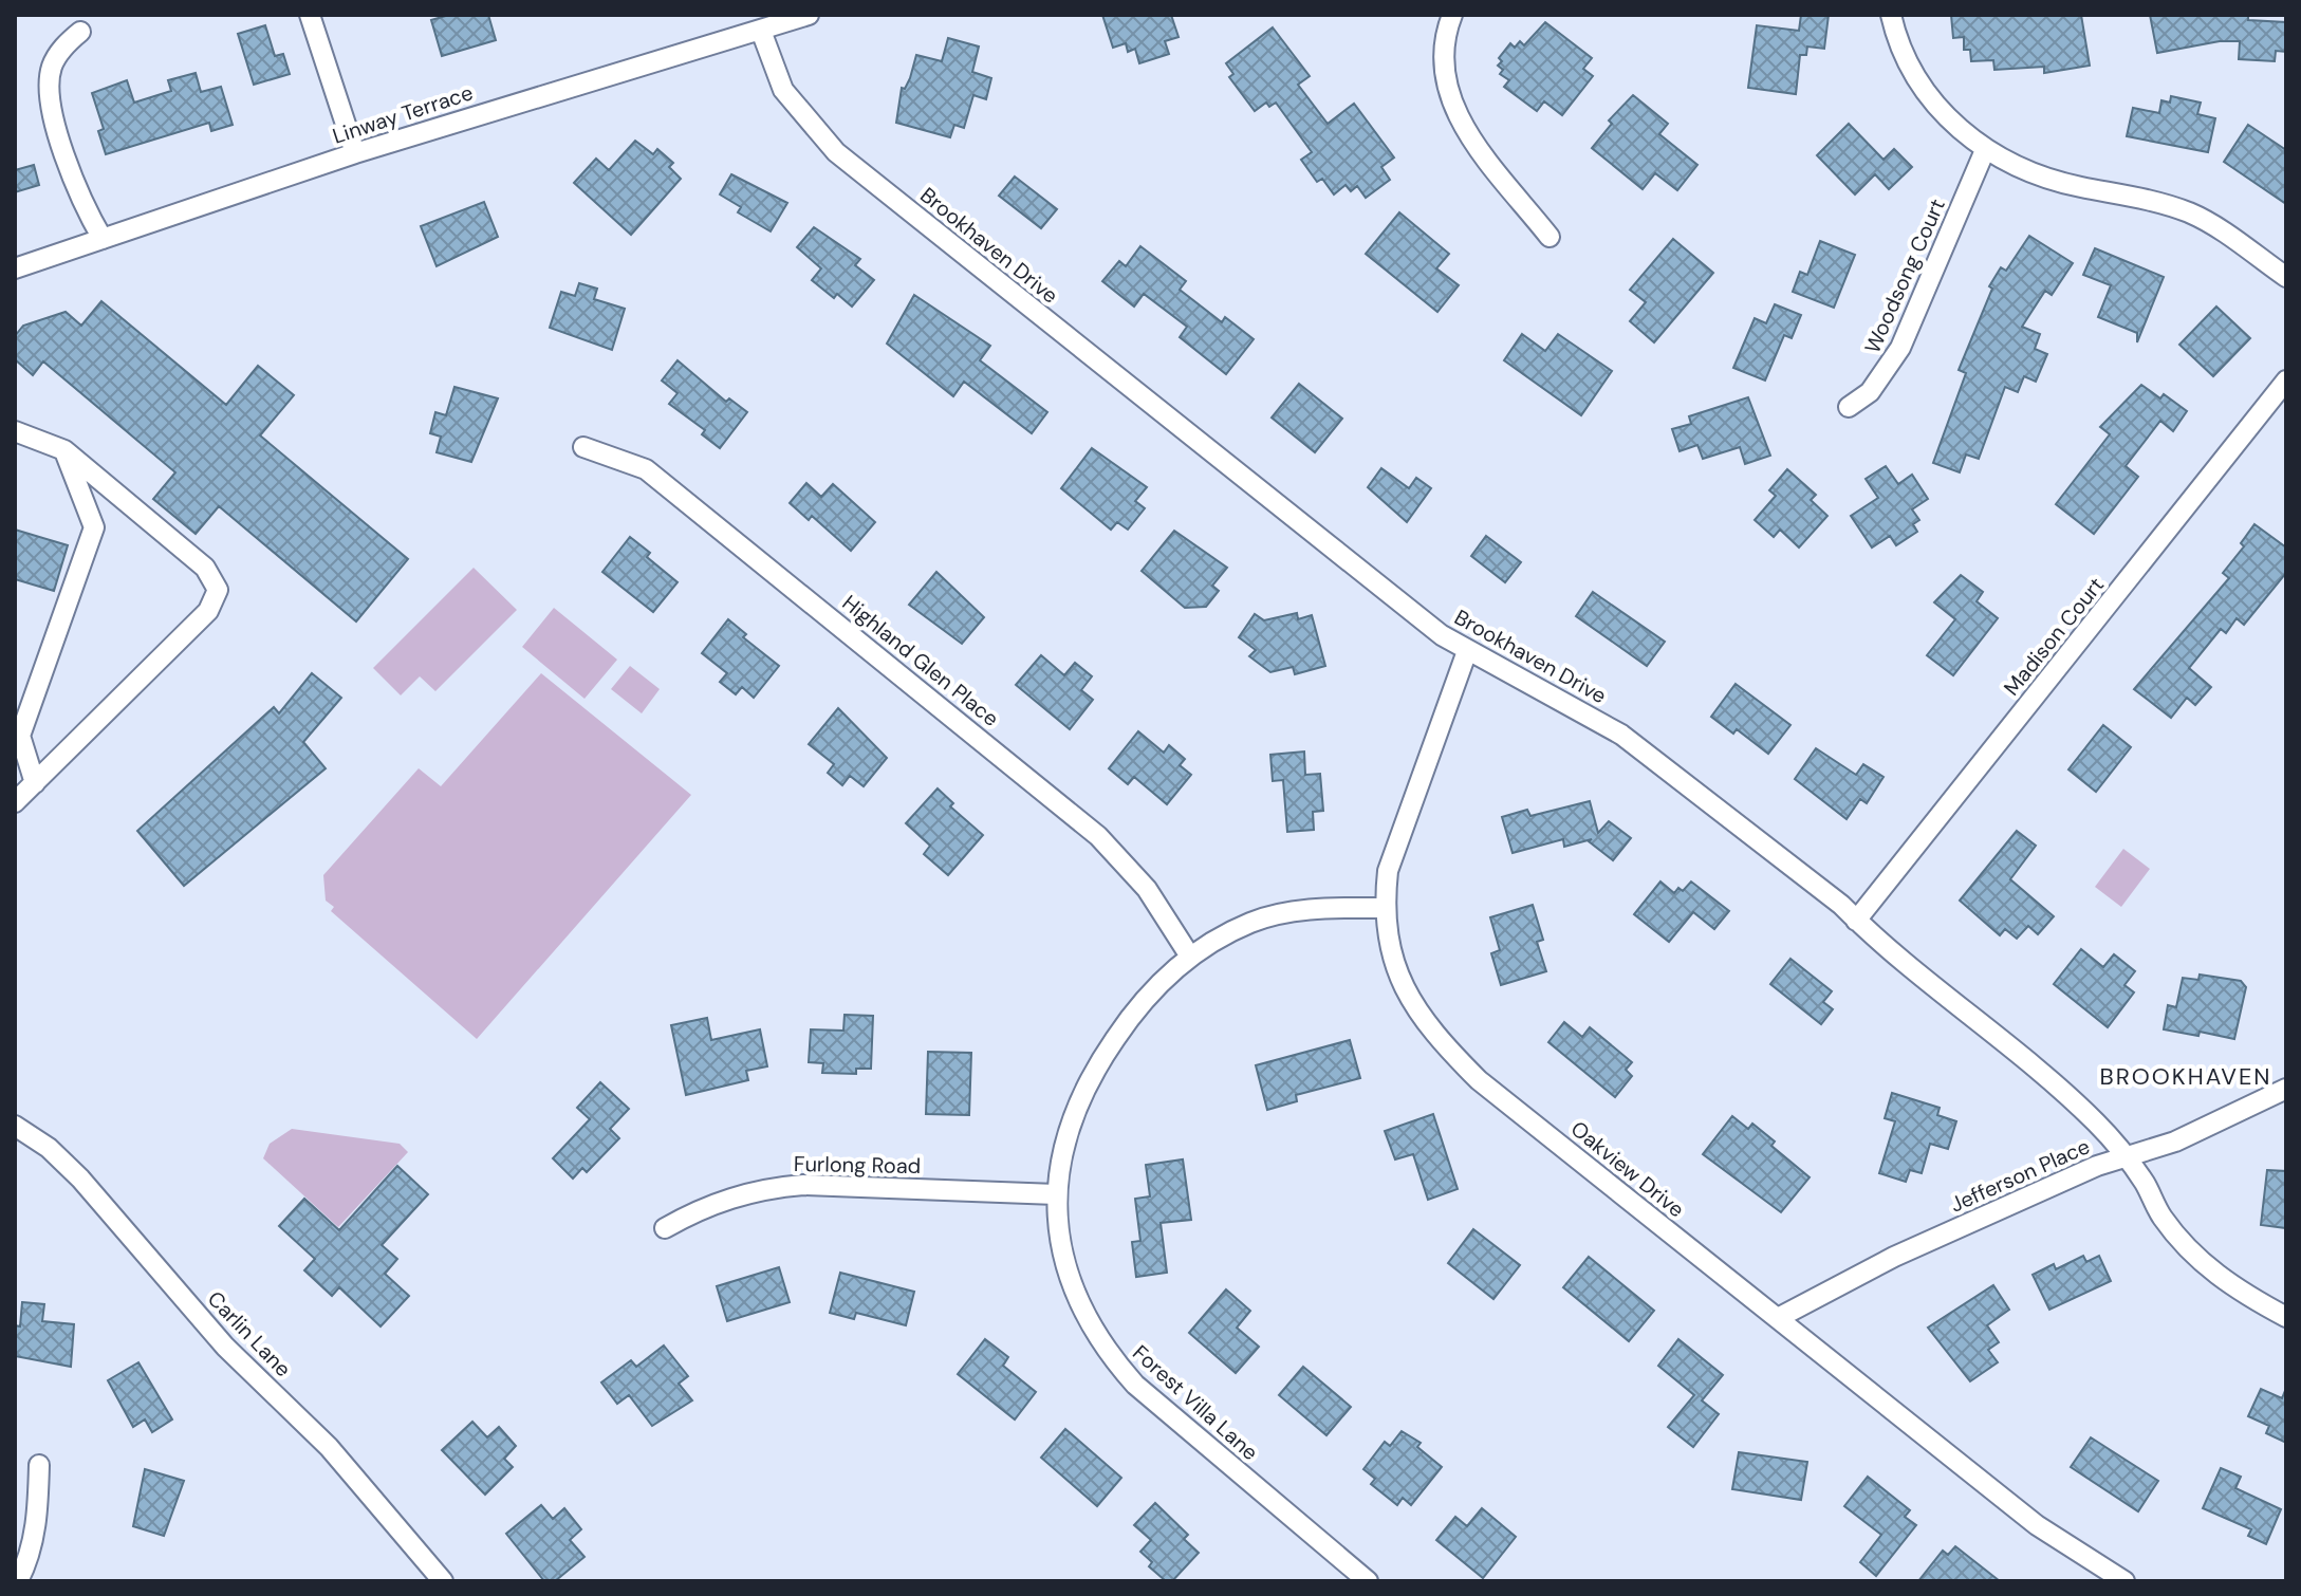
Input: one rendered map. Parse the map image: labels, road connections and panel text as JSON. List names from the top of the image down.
{
  "streets": {
    "street": [
      "Linway Terrace",
      "Brookhaven Drive",
      "Woodsong Court",
      "Madison Court",
      "Highland Glen Place",
      "Furlong Road",
      "Oakview Drive",
      "Jefferson Place",
      "Carlin Lane",
      "Forest Villa Lane"
    ]
  },
  "crossings": [
    ["Linway Terrace", "Brookhaven Drive"],
    ["Brookhaven Drive", "Madison Court"],
    ["Brookhaven Drive", "Oakview Drive"],
    ["Brookhaven Drive", "Jefferson Place"],
    ["Highland Glen Place", "Forest Villa Lane"],
    ["Furlong Road", "Forest Villa Lane"],
    ["Oakview Drive", "Jefferson Place"],
    ["Oakview Drive", "Forest Villa Lane"]
  ],
  "districts": ["BROOKHAVEN"]
}
